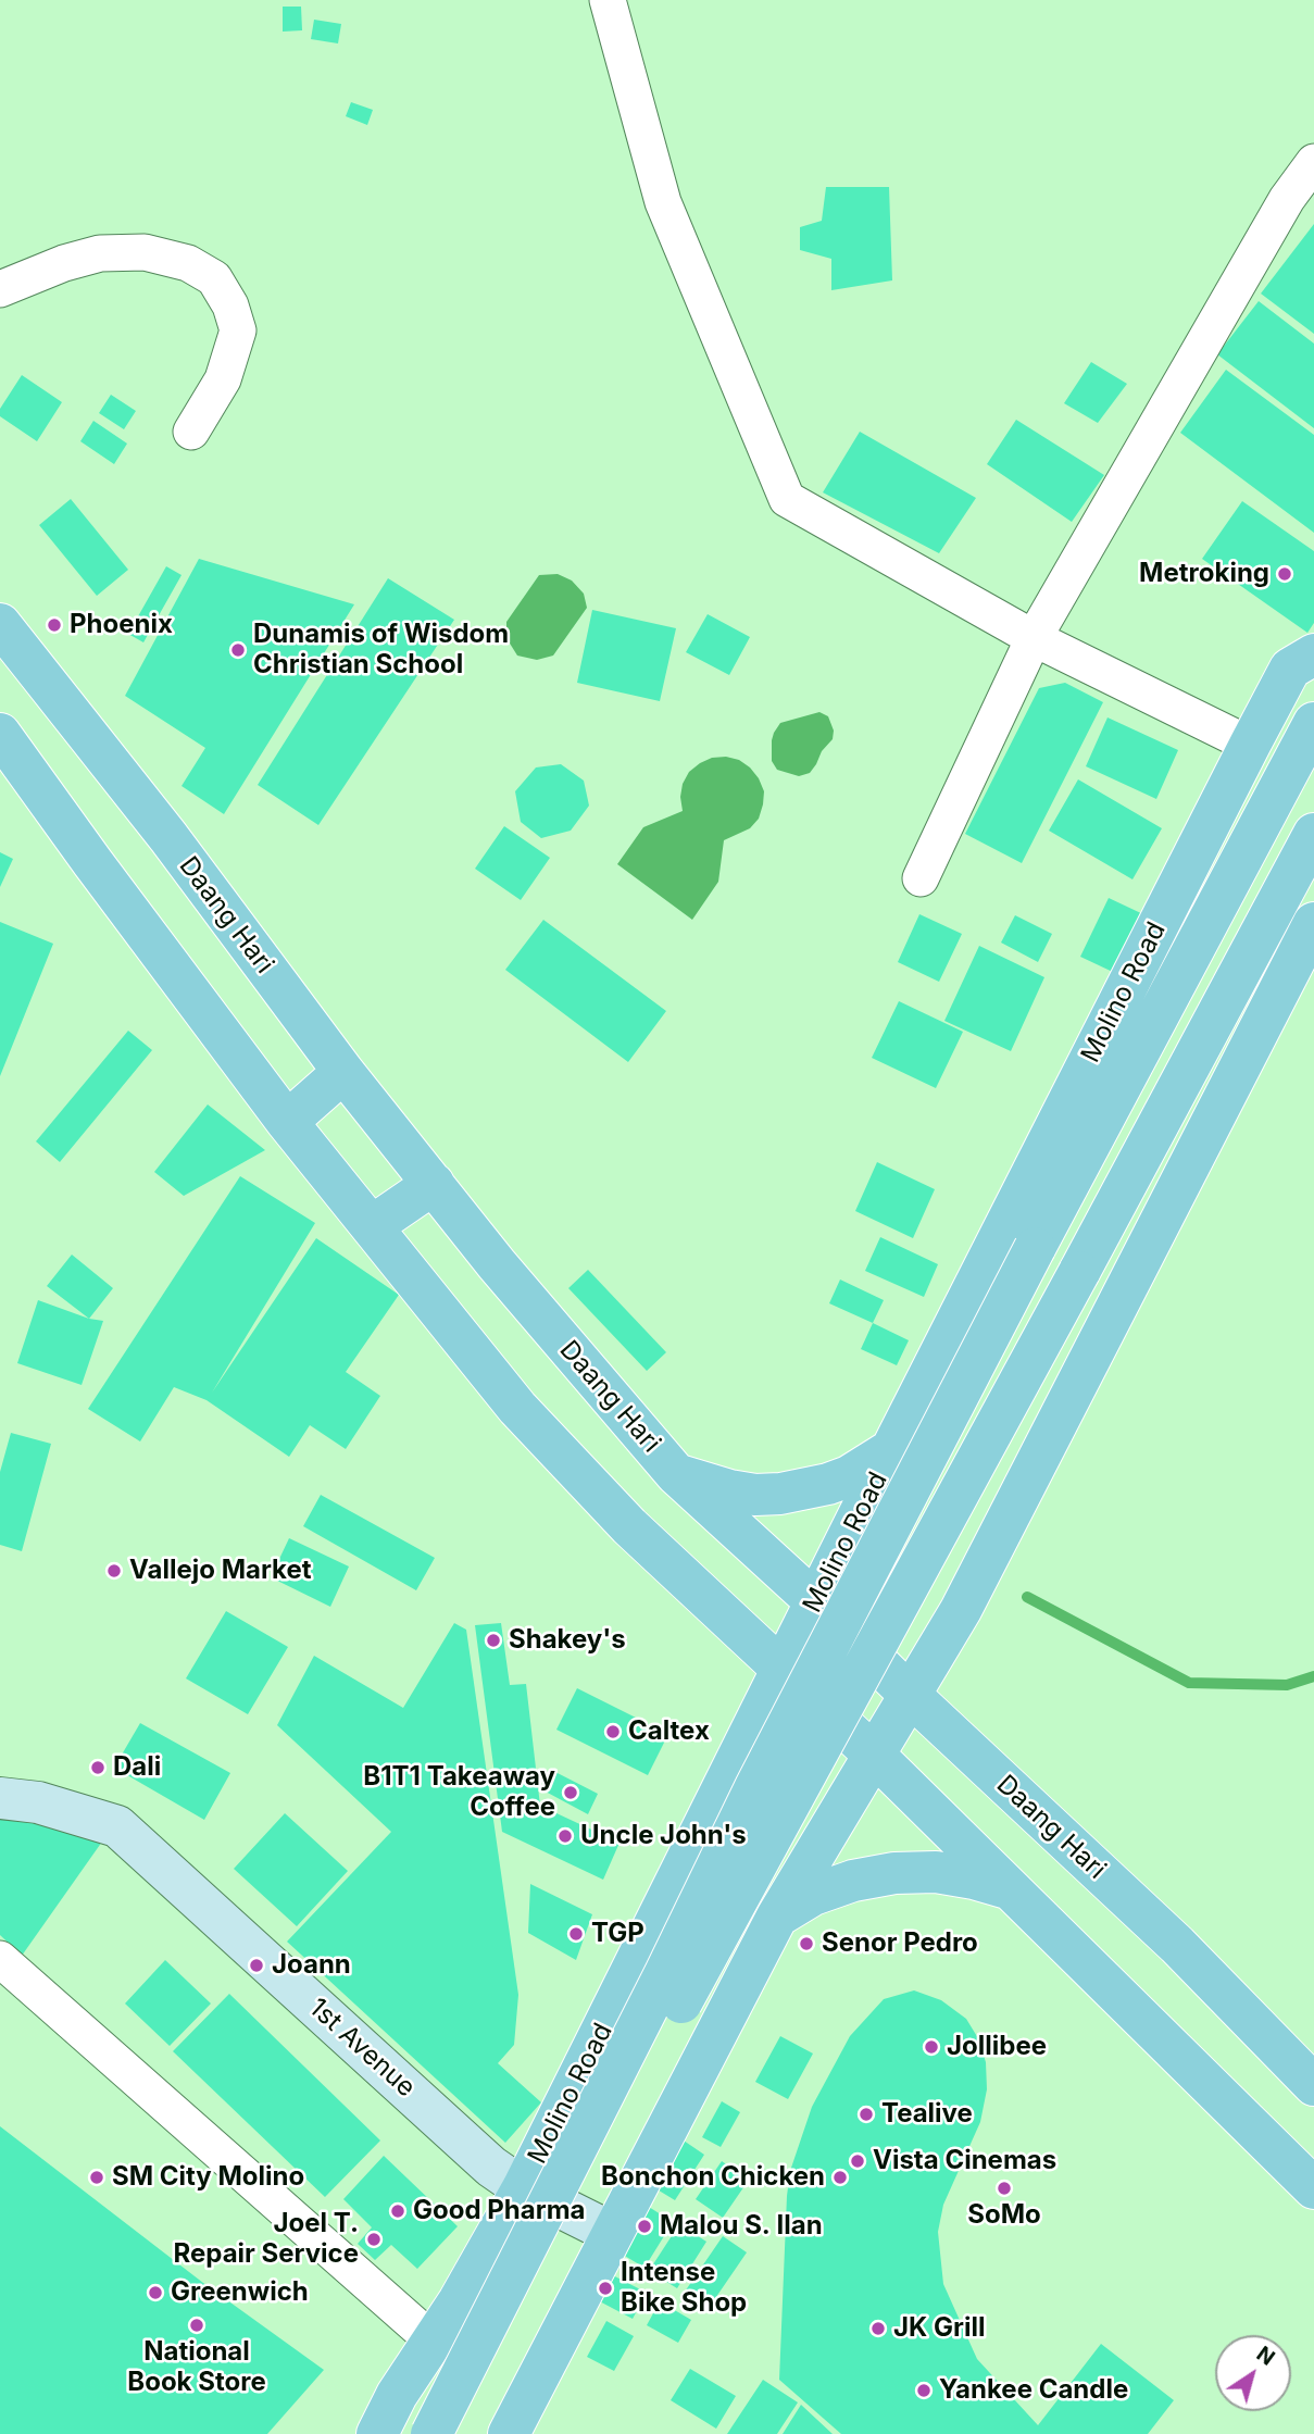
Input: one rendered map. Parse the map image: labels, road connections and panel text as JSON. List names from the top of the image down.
{
  "streets": {
    "main road": ["Daang Hari", "Molino Road"],
    "street": ["1st Avenue"]
  },
  "crossings": [
    ["Daang Hari", "Molino Road"],
    ["Molino Road", "1st Avenue"]
  ],
  "places": [
    "Metroking",
    "Phoenix",
    "Dunamis of Wisdom Christian School",
    "Vallejo Market",
    "Shakey's",
    "Caltex",
    "Dali",
    "B1T1 Takeaway Coffee",
    "Uncle John's",
    "TGP",
    "Senor Pedro",
    "Joann",
    "Jollibee",
    "Tealive",
    "Vista Cinemas",
    "SM City Molino",
    "Bonchon Chicken",
    "SoMo",
    "Good Pharma",
    "Malou S. Ilan",
    "Joel T. Repair Service",
    "Intense Bike Shop",
    "Greenwich",
    "National Book Store",
    "JK Grill",
    "Yankee Candle"
  ],
  "north": "top right"
}
